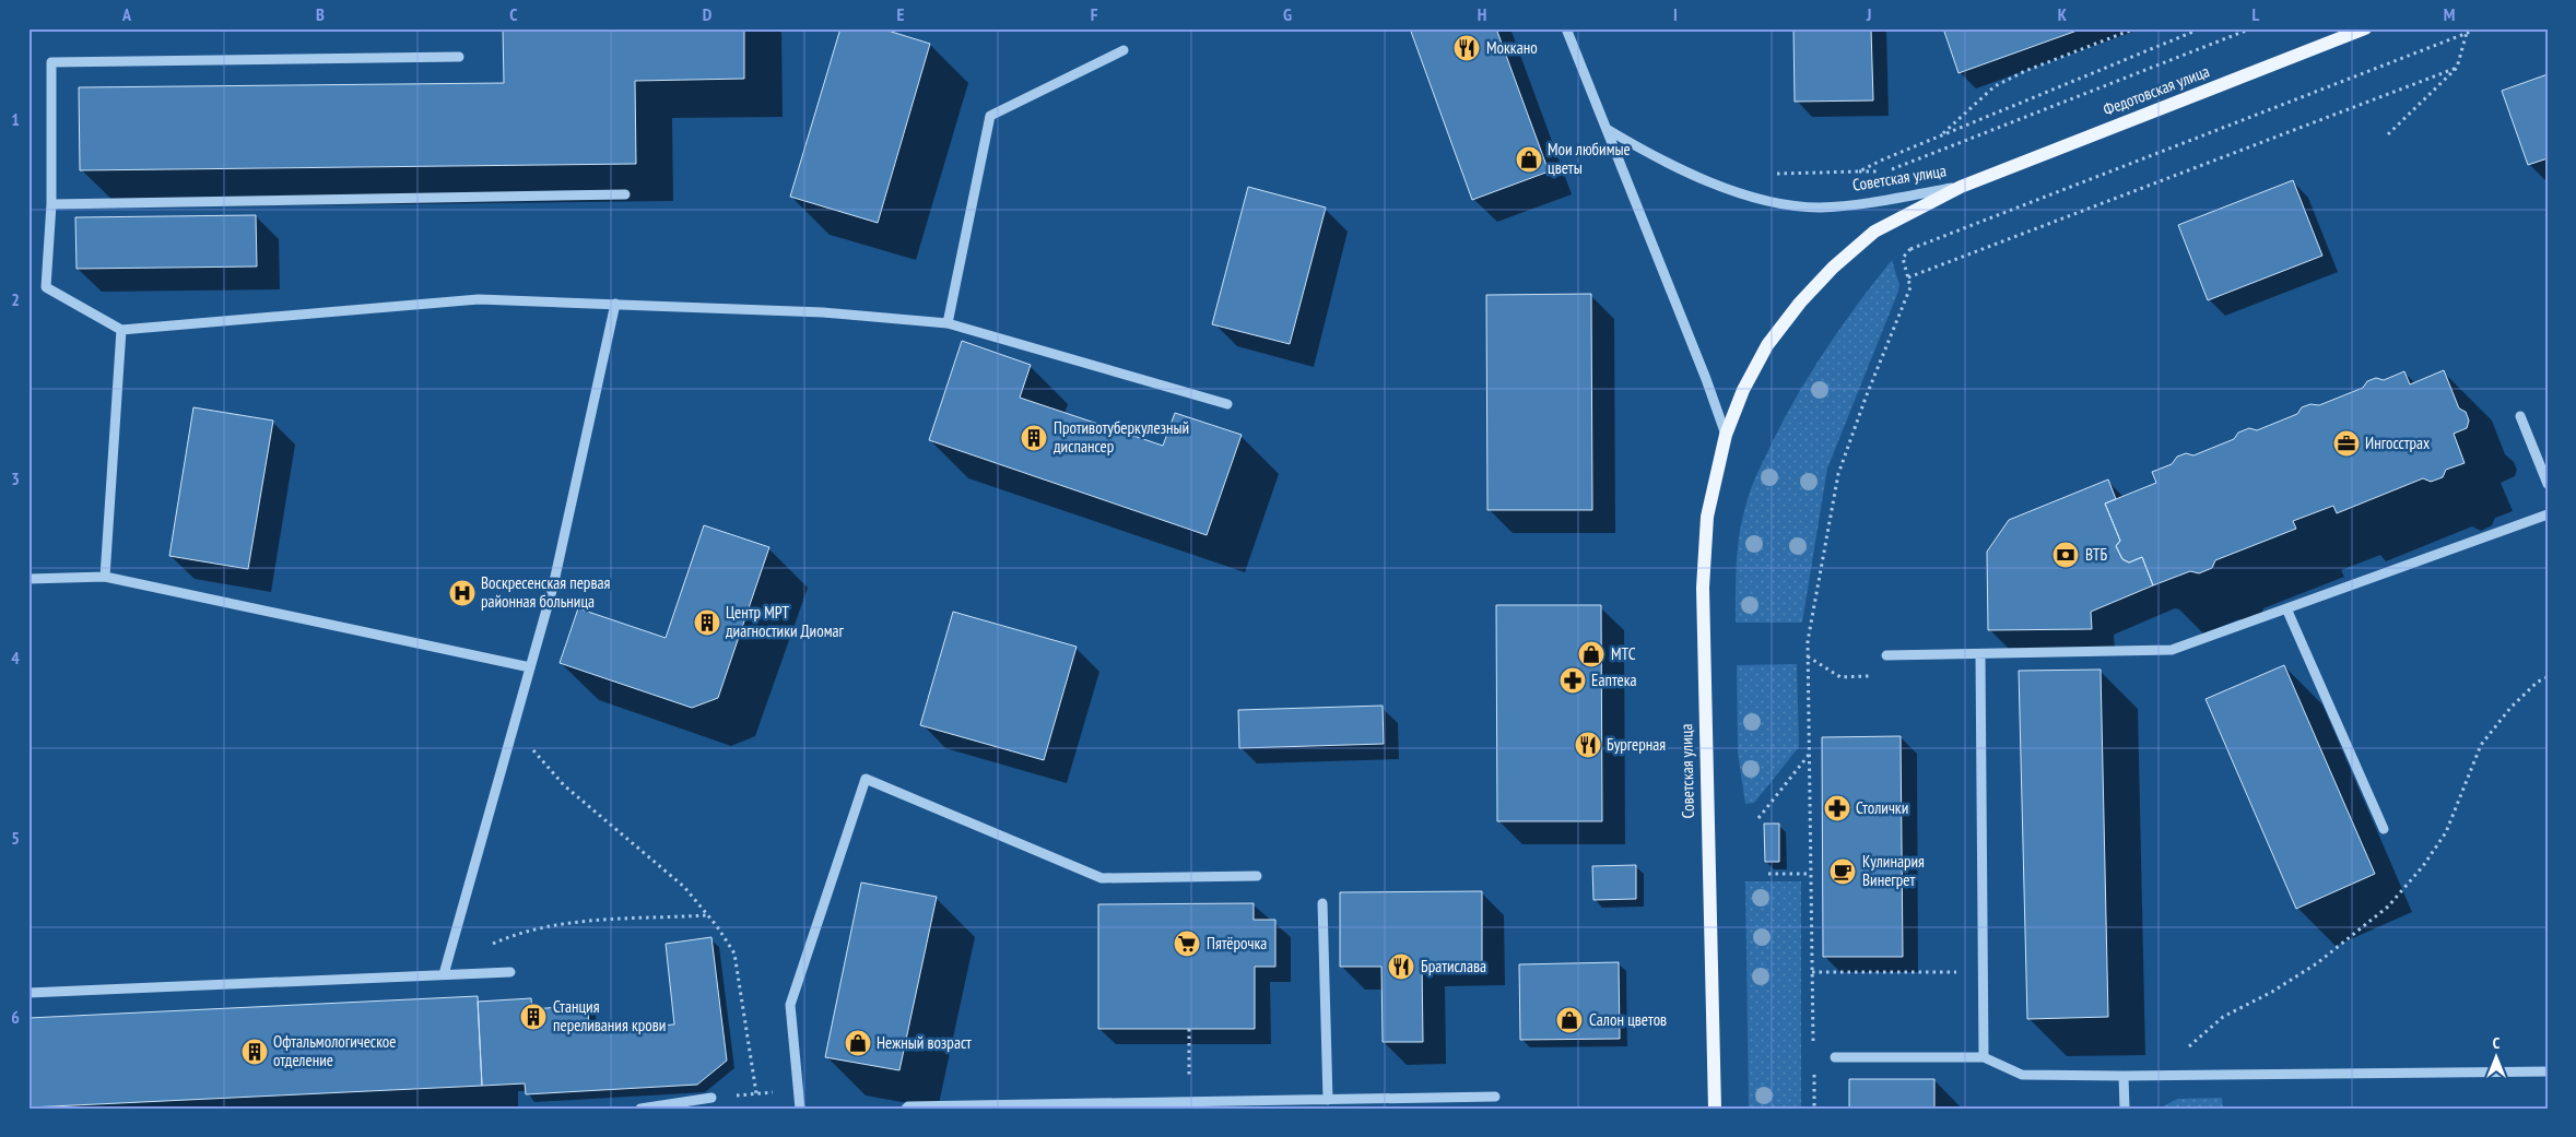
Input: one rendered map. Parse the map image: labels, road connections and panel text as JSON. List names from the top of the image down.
{
  "streets": {
    "main road": ["Федотовская улица", "Советская улица"]
  },
  "crossings": [
    ["Федотовская улица", "Советская улица"]
  ],
  "places": {
    "restaurant": ["Моккано", "Бургерная", "Братислава"],
    "shop": [
      "Мои любимые цветы",
      "МТС",
      "Салон цветов",
      "Нежный возраст"
    ],
    "building": [
      "Противотуберкулезный диспансер",
      "Центр МРТ диагностики Диомаг",
      "Станция переливания крови",
      "Офтальмологическое отделение"
    ],
    "office": ["Ингосстрах"],
    "bank": ["ВТБ"],
    "hospital": ["Воскресенская первая районная больница"],
    "pharmacy": ["Еаптека", "Столички"],
    "cafe": ["Кулинария Винегрет"],
    "supermarket": ["Пятёрочка"]
  },
  "north": "top",
  "grid": {
    "columns": [
      "A",
      "B",
      "C",
      "D",
      "E",
      "F",
      "G",
      "H",
      "I",
      "J",
      "K",
      "L",
      "M"
    ],
    "rows": [
      "1",
      "2",
      "3",
      "4",
      "5",
      "6"
    ]
  }
}
